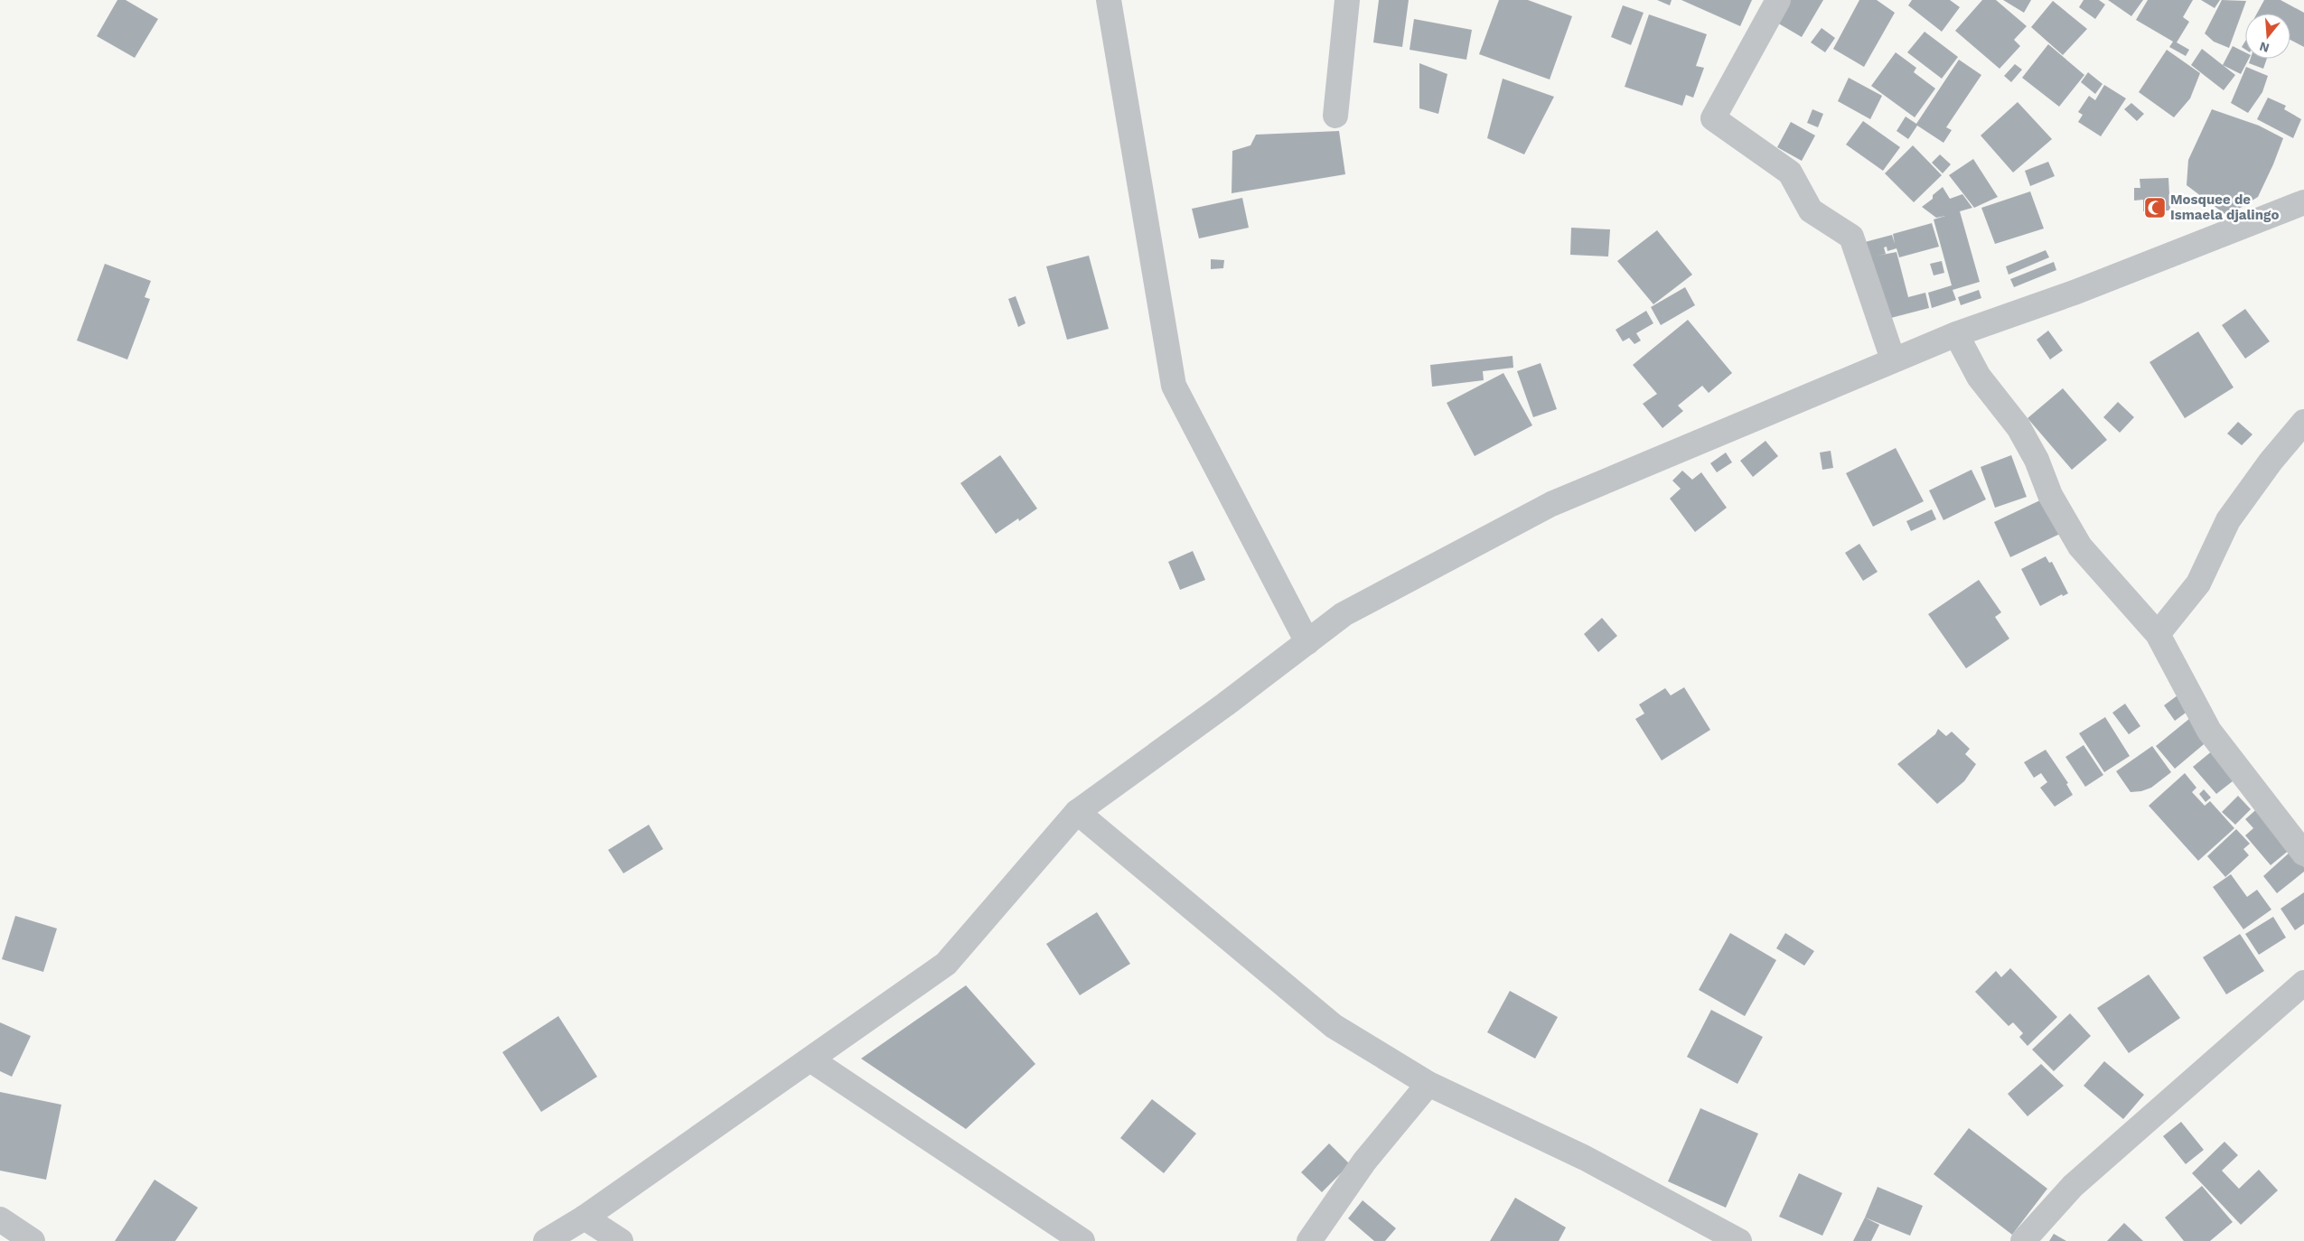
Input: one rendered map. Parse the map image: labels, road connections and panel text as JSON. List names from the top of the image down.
{
  "places": {
    "mosque": ["Mosquee de Ismaela djalingo"]
  },
  "north": "bottom"
}
